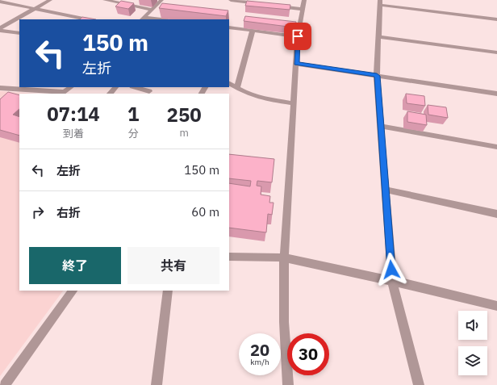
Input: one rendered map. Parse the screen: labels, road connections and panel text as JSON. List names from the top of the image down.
{
  "page": {
    "turn": ["150 m", "左折"],
    "eta": [
      "07:14",
      "到着",
      "1",
      "分",
      "250",
      "m"
    ],
    "list": [
      {
        "name": "左折",
        "value": "150 m"
      },
      {
        "name": "右折",
        "value": "60 m"
      }
    ],
    "buttons": ["終了", "共有"],
    "speed": "20 km/h",
    "limit": "30"
  }
}
